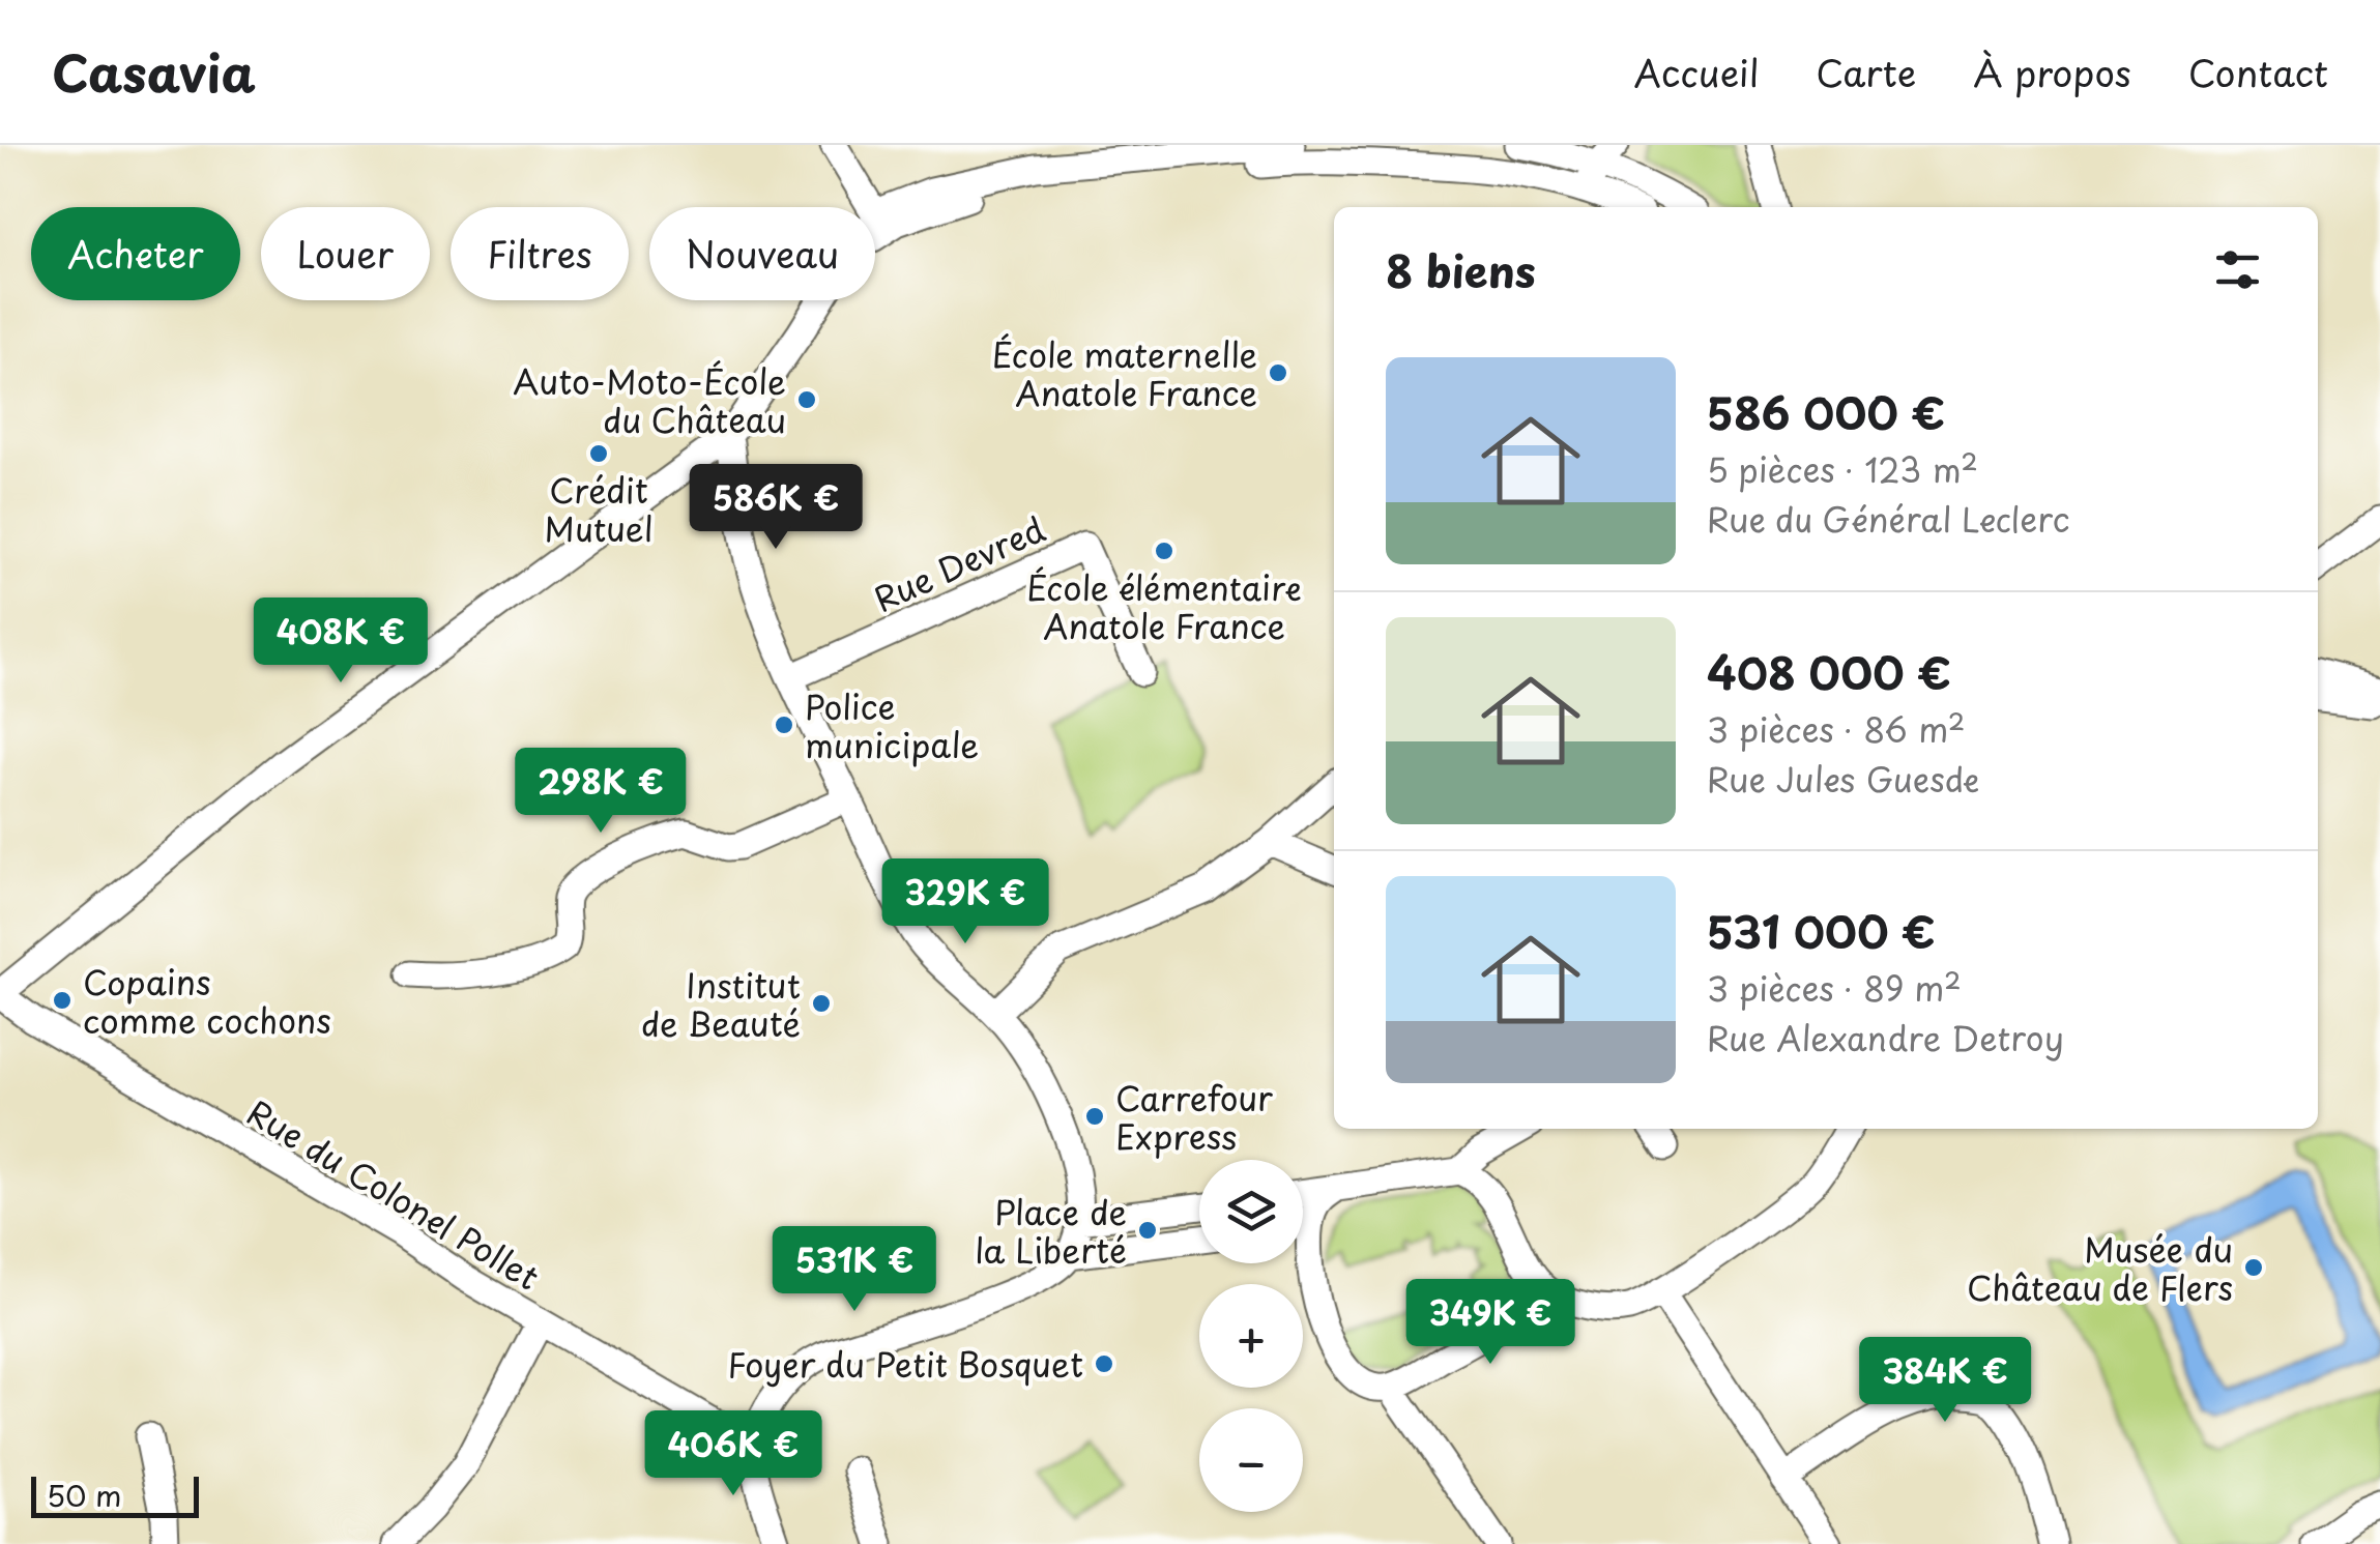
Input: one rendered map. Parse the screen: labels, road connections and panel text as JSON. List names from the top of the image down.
{
  "streets": {
    "street": ["Rue Devred", "Rue du Colonel Pollet"]
  },
  "places": [
    "École maternelle Anatole France",
    "Auto-Moto-École du Château",
    "Crédit Mutuel",
    "École élémentaire Anatole France",
    "Police municipale",
    "Copains comme cochons",
    "Institut de Beauté",
    "Carrefour Express",
    "Place de la Liberté",
    "Musée du Château de Flers",
    "Foyer du Petit Bosquet"
  ],
  "scale_bar": "50 m",
  "page": {
    "header": "Casavia",
    "nav": [
      "Accueil",
      "Carte",
      "À propos",
      "Contact"
    ],
    "chip": [
      "Acheter",
      "Louer",
      "Filtres",
      "Nouveau"
    ],
    "heading": "8 biens",
    "list": [
      {
        "name": "586 000 €",
        "note": "5 pièces · 123 m² · Rue du Général Leclerc"
      },
      {
        "name": "408 000 €",
        "note": "3 pièces · 86 m² · Rue Jules Guesde"
      },
      {
        "name": "531 000 €",
        "note": "3 pièces · 89 m² · Rue Alexandre Detroy"
      }
    ],
    "price": [
      "586K €",
      "408K €",
      "298K €",
      "329K €",
      "531K €",
      "349K €",
      "384K €",
      "406K €"
    ],
    "map_buttons": ["+", "−"],
    "scale": "50 m"
  }
}
